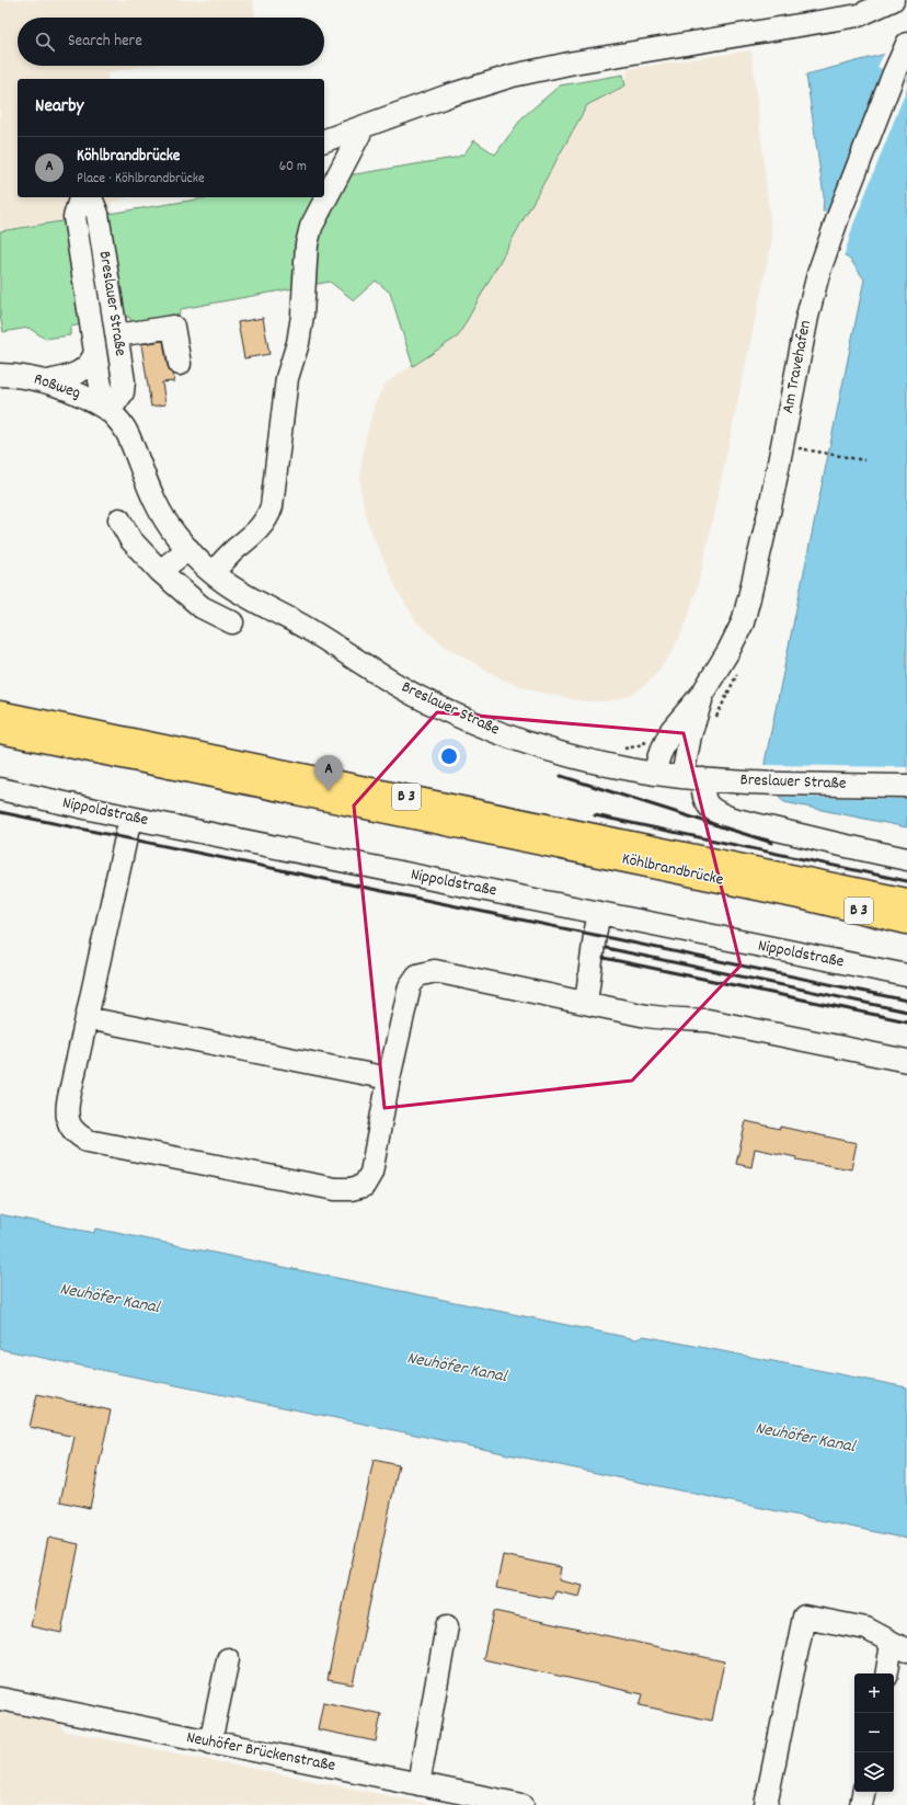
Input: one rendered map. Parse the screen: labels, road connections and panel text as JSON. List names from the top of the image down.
{
  "streets": {
    "main road": ["B 3", "Köhlbrandbrücke"],
    "street": [
      "Breslauer Straße",
      "Am Travehafen",
      "Roßweg",
      "Nippoldstraße",
      "Neuhöfer Brückenstraße"
    ]
  },
  "crossings": [
    ["Breslauer Straße", "Am Travehafen"],
    ["Breslauer Straße", "Roßweg"]
  ],
  "water": ["Neuhöfer Kanal"],
  "page": {
    "search": "Search here",
    "heading": "Nearby",
    "list": [
      {
        "mark": "A",
        "name": "Köhlbrandbrücke",
        "note": "Place · Köhlbrandbrücke",
        "value": "60 m"
      }
    ],
    "pins": "A",
    "map_buttons": ["+", "−"]
  }
}
